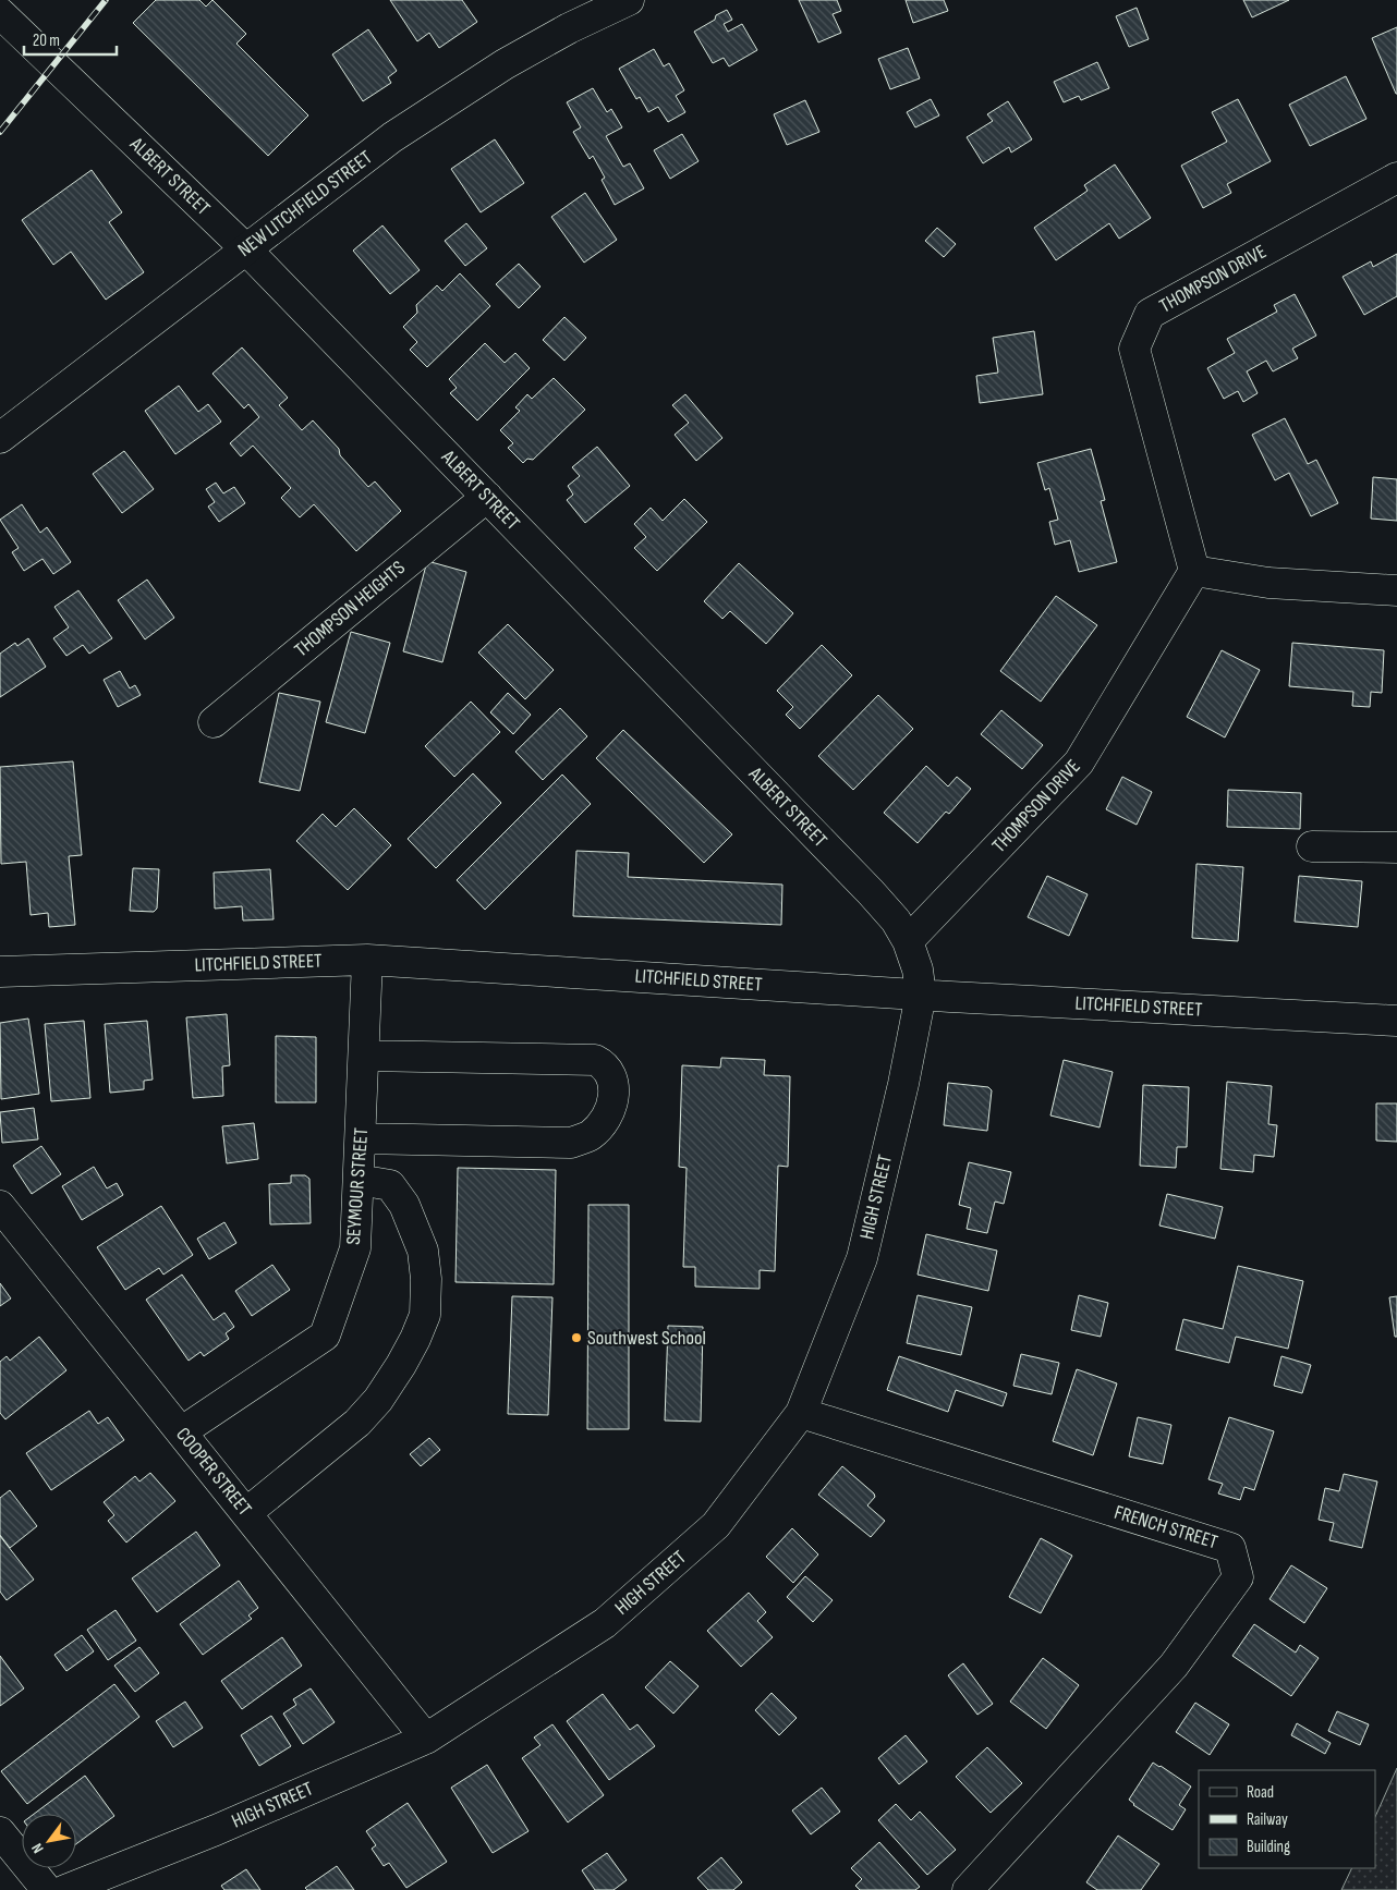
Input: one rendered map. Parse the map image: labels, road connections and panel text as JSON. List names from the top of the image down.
{
  "streets": {
    "main road": [
      "ALBERT STREET",
      "NEW LITCHFIELD STREET",
      "THOMPSON DRIVE",
      "THOMPSON HEIGHTS",
      "LITCHFIELD STREET",
      "SEYMOUR STREET",
      "HIGH STREET",
      "COOPER STREET",
      "FRENCH STREET"
    ]
  },
  "crossings": [
    ["ALBERT STREET", "NEW LITCHFIELD STREET"],
    ["ALBERT STREET", "THOMPSON DRIVE"],
    ["ALBERT STREET", "THOMPSON HEIGHTS"],
    ["ALBERT STREET", "LITCHFIELD STREET"],
    ["ALBERT STREET", "HIGH STREET"],
    ["LITCHFIELD STREET", "SEYMOUR STREET"],
    ["LITCHFIELD STREET", "HIGH STREET"],
    ["SEYMOUR STREET", "COOPER STREET"],
    ["HIGH STREET", "COOPER STREET"],
    ["HIGH STREET", "FRENCH STREET"]
  ],
  "places": ["Southwest School"],
  "legend": ["Road", "Railway", "Building"],
  "scale_bar": "20 m",
  "north": "bottom left"
}
